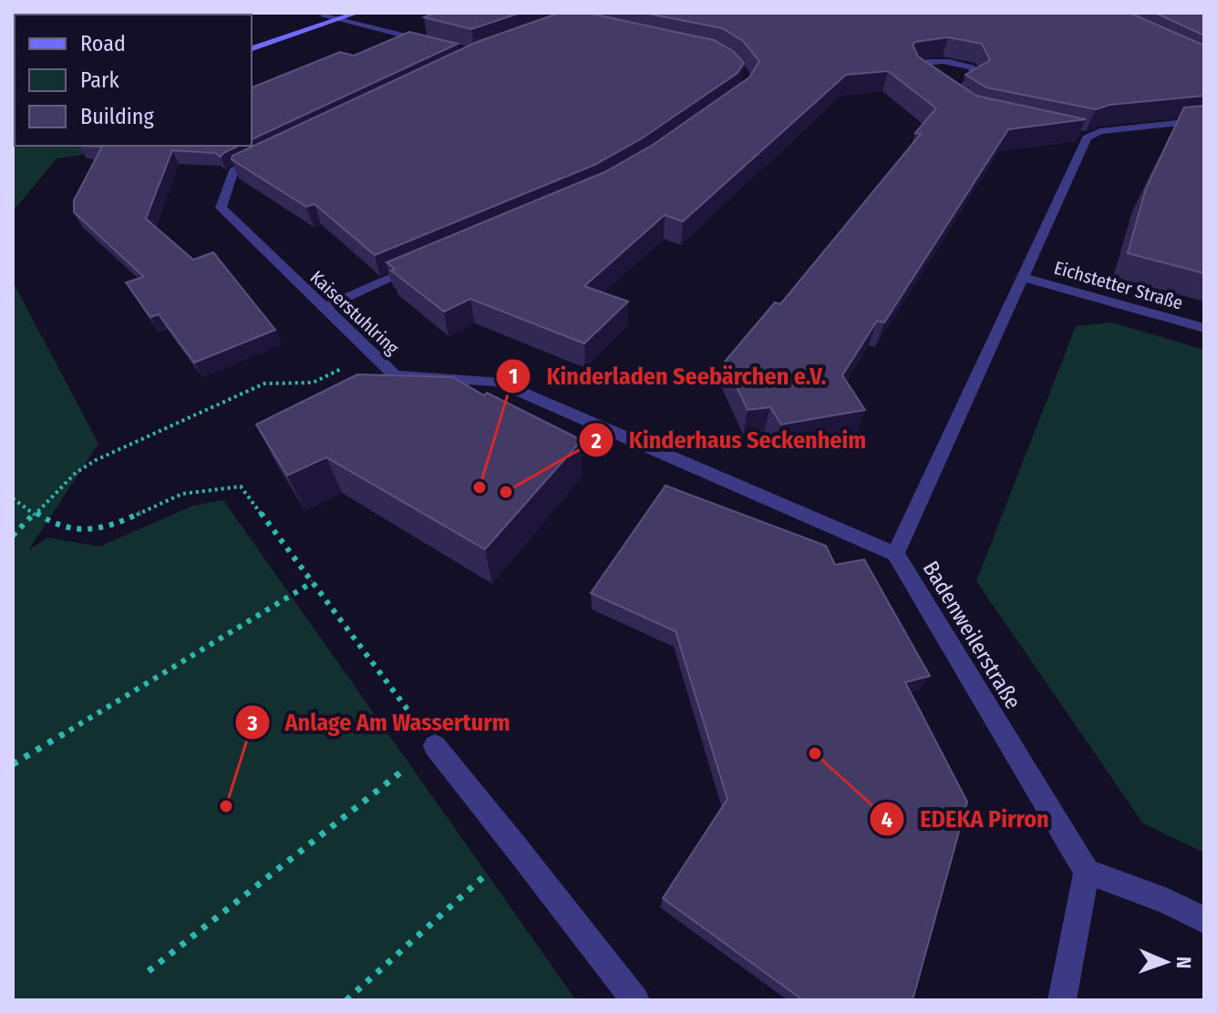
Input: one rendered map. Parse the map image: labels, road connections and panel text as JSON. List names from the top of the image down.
{
  "streets": {
    "street": ["Eichstetter Straße", "Kaiserstuhlring", "Badenweilerstraße"]
  },
  "crossings": [
    ["Eichstetter Straße", "Badenweilerstraße"],
    ["Kaiserstuhlring", "Badenweilerstraße"]
  ],
  "places": [
    "Kinderladen Seebärchen e.V.",
    "Kinderhaus Seckenheim",
    "EDEKA Pirron",
    "Anlage Am Wasserturm"
  ],
  "legend": ["Road", "Park", "Building"],
  "north": "right"
}
